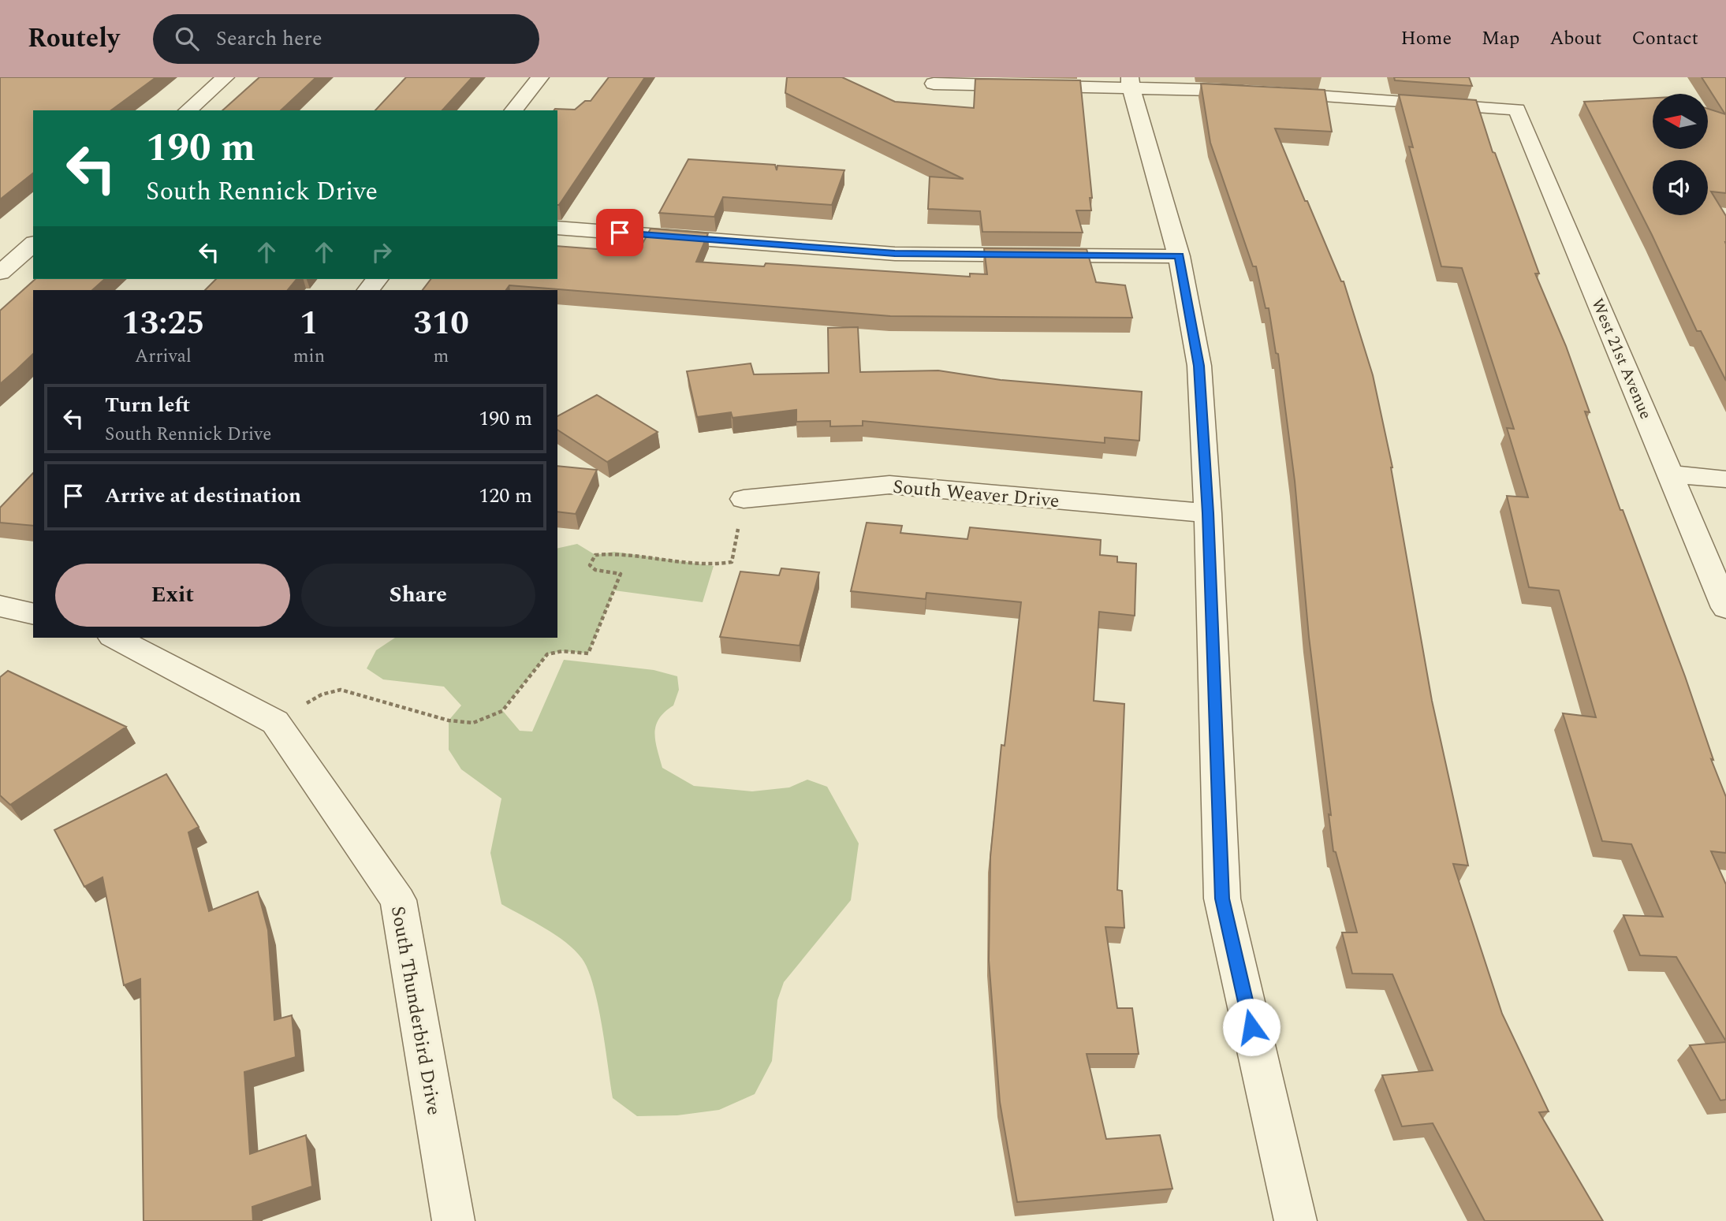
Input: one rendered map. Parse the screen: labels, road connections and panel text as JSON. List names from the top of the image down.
{
  "streets": {
    "street": ["West 21st Avenue", "South Weaver Drive", "South Thunderbird Drive"]
  },
  "north": "left",
  "page": {
    "header": "Routely",
    "search": "Search here",
    "nav": [
      "Home",
      "Map",
      "About",
      "Contact"
    ],
    "turn": ["190 m", "South Rennick Drive"],
    "eta": [
      "13:25",
      "Arrival",
      "1",
      "min",
      "310",
      "m"
    ],
    "list": [
      {
        "name": "Turn left",
        "note": "South Rennick Drive",
        "value": "190 m"
      },
      {
        "name": "Arrive at destination",
        "value": "120 m"
      }
    ],
    "buttons": ["Exit", "Share"]
  }
}
